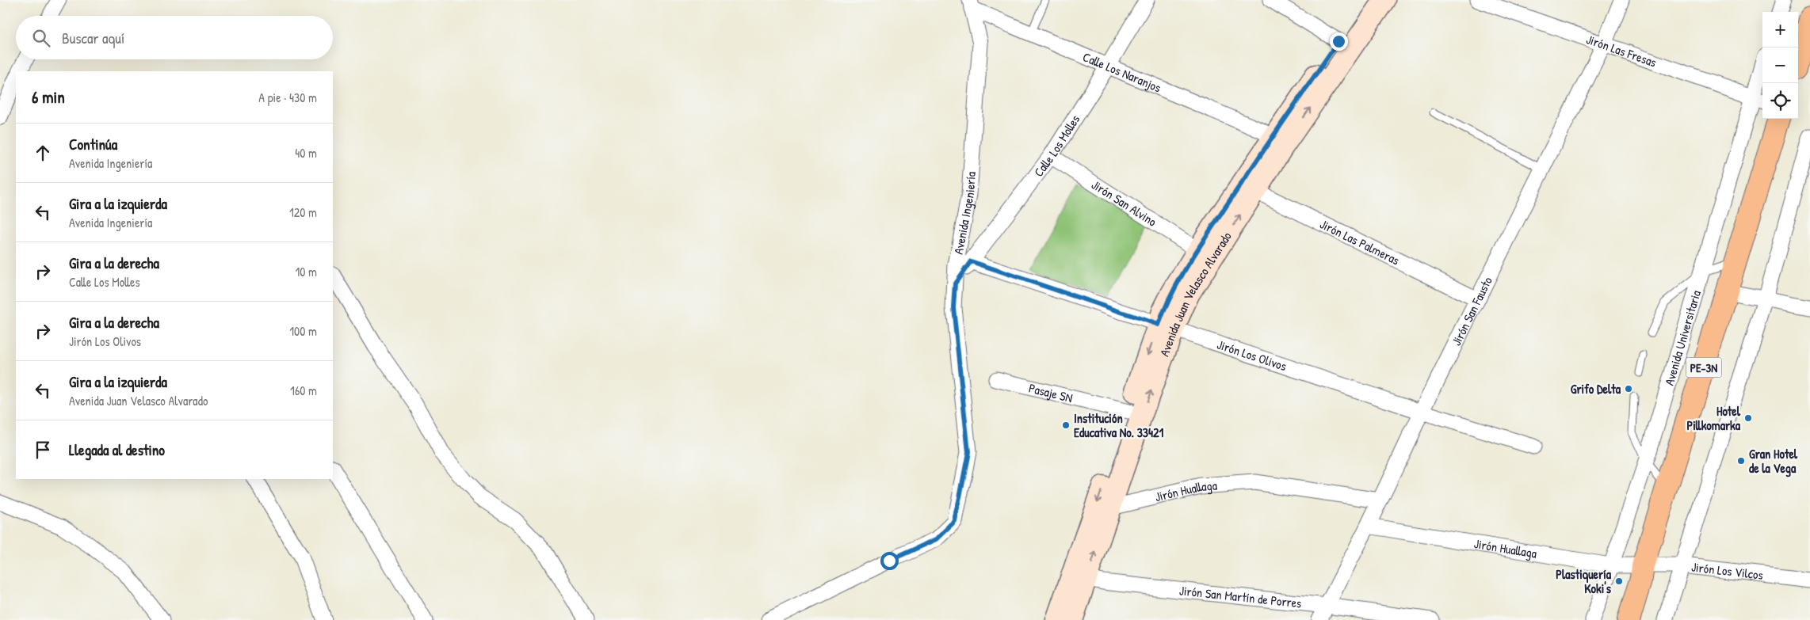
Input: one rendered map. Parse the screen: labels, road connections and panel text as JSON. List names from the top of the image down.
{
  "streets": {
    "highway": ["PE-3N"],
    "street": [
      "Jirón Las Fresas",
      "Calle Los Naranjos",
      "Calle Los Molles",
      "Jirón San Alvino",
      "Avenida Ingeniería",
      "Jirón Las Palmeras",
      "Avenida Juan Velasco Alvarado",
      "Jirón San Fausto",
      "Avenida Universitaria",
      "Jirón Los Olivos",
      "Pasaje SN",
      "Jirón Huallaga",
      "Jirón Los Vilcos",
      "Jirón San Martín de Porres"
    ]
  },
  "crossings": [
    ["Jirón Las Fresas", "Jirón San Fausto"],
    ["Jirón Las Fresas", "Avenida Universitaria"],
    ["Calle Los Naranjos", "Calle Los Molles"],
    ["Calle Los Naranjos", "Avenida Ingeniería"],
    ["Calle Los Naranjos", "Avenida Juan Velasco Alvarado"],
    ["Calle Los Molles", "Jirón San Alvino"],
    ["Calle Los Molles", "Avenida Ingeniería"],
    ["Calle Los Molles", "Jirón Los Olivos"],
    ["Jirón San Alvino", "Avenida Juan Velasco Alvarado"],
    ["Jirón Las Palmeras", "Avenida Juan Velasco Alvarado"],
    ["Jirón Las Palmeras", "Jirón San Fausto"],
    ["Avenida Juan Velasco Alvarado", "Jirón Los Olivos"],
    ["Avenida Juan Velasco Alvarado", "Pasaje SN"],
    ["Avenida Juan Velasco Alvarado", "Jirón Huallaga"],
    ["Avenida Juan Velasco Alvarado", "Jirón San Martín de Porres"],
    ["Jirón San Fausto", "Jirón Los Olivos"],
    ["Jirón San Fausto", "Jirón Huallaga"],
    ["Jirón San Fausto", "Jirón San Martín de Porres"],
    ["Avenida Universitaria", "Jirón Huallaga"],
    ["PE-3N", "Jirón Huallaga"],
    ["PE-3N", "Jirón Los Vilcos"],
    ["Jirón Huallaga", "Jirón Los Vilcos"]
  ],
  "places": [
    "Grifo Delta",
    "Hotel Pillkomarka",
    "Institución Educativa No. 33421",
    "Gran Hotel de la Vega",
    "Plastiquería Koki's"
  ],
  "page": {
    "map_buttons": ["+", "−"],
    "search": "Buscar aquí",
    "heading": ["6 min", "A pie · 430 m"],
    "list": [
      ["Continúa", "Avenida Ingeniería", "40 m"],
      ["Gira a la izquierda", "Avenida Ingeniería", "120 m"],
      ["Gira a la derecha", "Calle Los Molles", "10 m"],
      ["Gira a la derecha", "Jirón Los Olivos", "100 m"],
      ["Gira a la izquierda", "Avenida Juan Velasco Alvarado", "160 m"],
      "Llegada al destino"
    ]
  }
}
